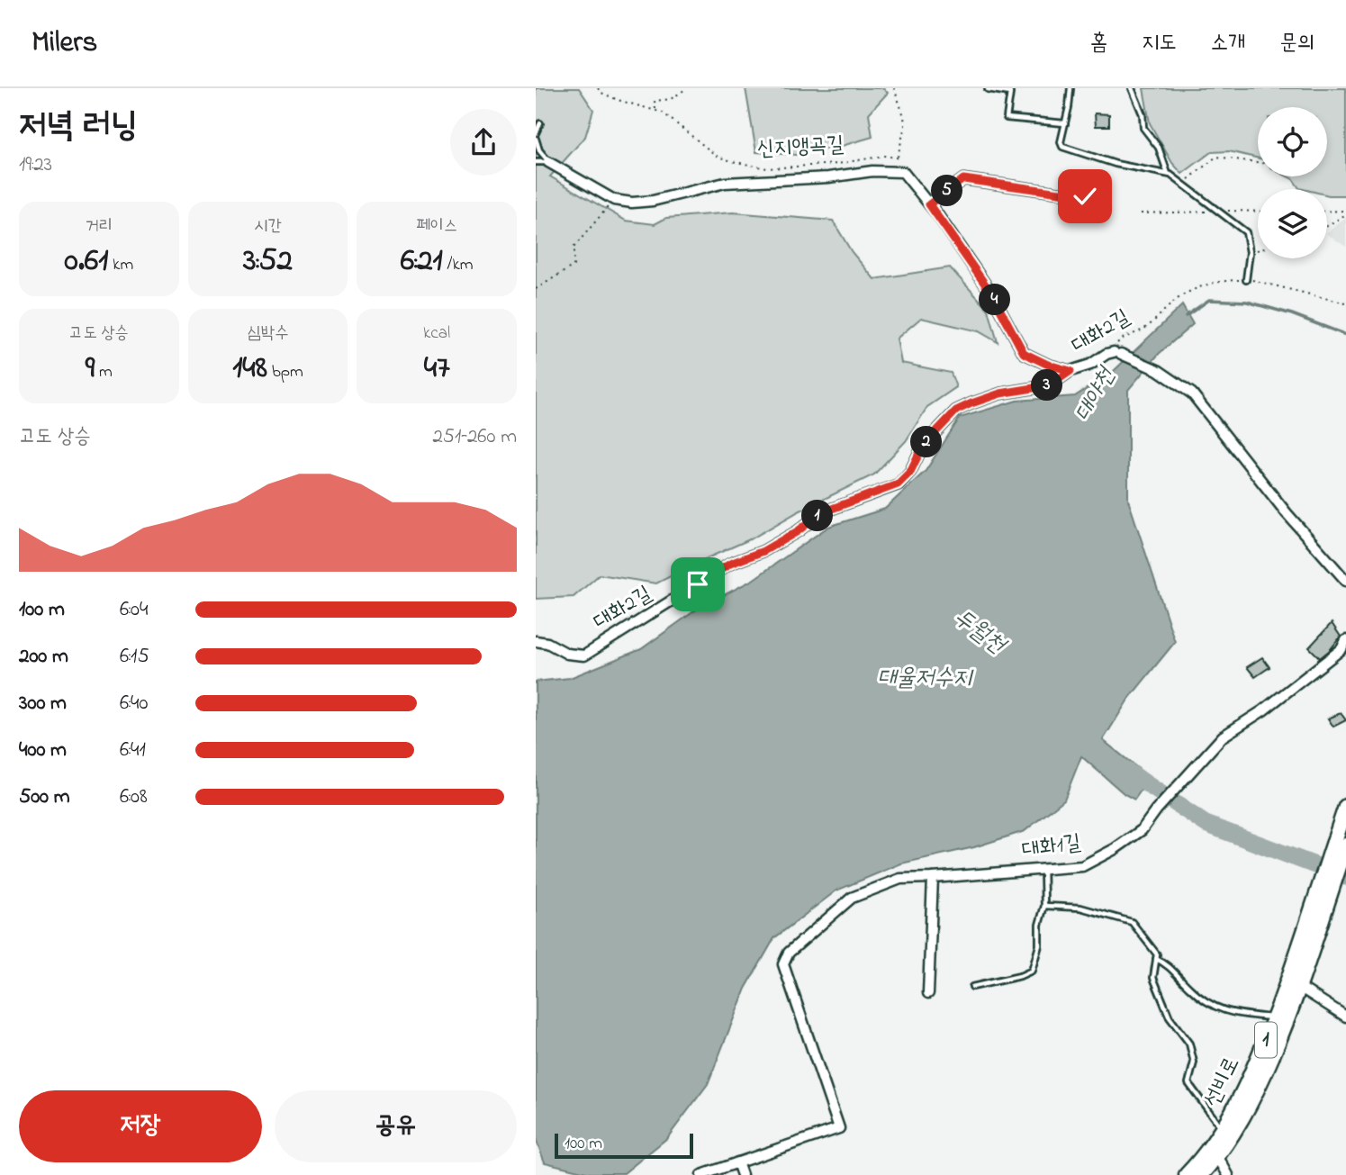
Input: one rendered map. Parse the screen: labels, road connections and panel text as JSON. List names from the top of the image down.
{
  "streets": {
    "main road": ["1", "선비로"],
    "street": ["대화2길", "대화1길"],
    "path": ["신지앵곡길"]
  },
  "crossings": [
    ["1", "선비로"]
  ],
  "water": ["대야천", "두월천", "대율저수지"],
  "scale_bar": "100 m",
  "page": {
    "header": "Milers",
    "nav": [
      "홈",
      "지도",
      "소개",
      "문의"
    ],
    "heading": ["저녁 러닝", "19:23"],
    "pins": [
      "5",
      "4",
      "3",
      "2",
      "1"
    ],
    "stats": [
      ["거리", "0.61 km"],
      ["시간", "3:52"],
      ["페이스", "6:21 /km"],
      ["고도 상승", "9 m"],
      ["심박수", "148 bpm"],
      ["kcal", "47"]
    ],
    "chart": ["고도 상승", "251–260 m"],
    "list": [
      {
        "name": "100 m",
        "note": "6:04"
      },
      {
        "name": "200 m",
        "note": "6:15"
      },
      {
        "name": "300 m",
        "note": "6:40"
      },
      {
        "name": "400 m",
        "note": "6:41"
      },
      {
        "name": "500 m",
        "note": "6:08"
      }
    ],
    "buttons": ["저장", "공유"],
    "scale": "100 m"
  }
}
